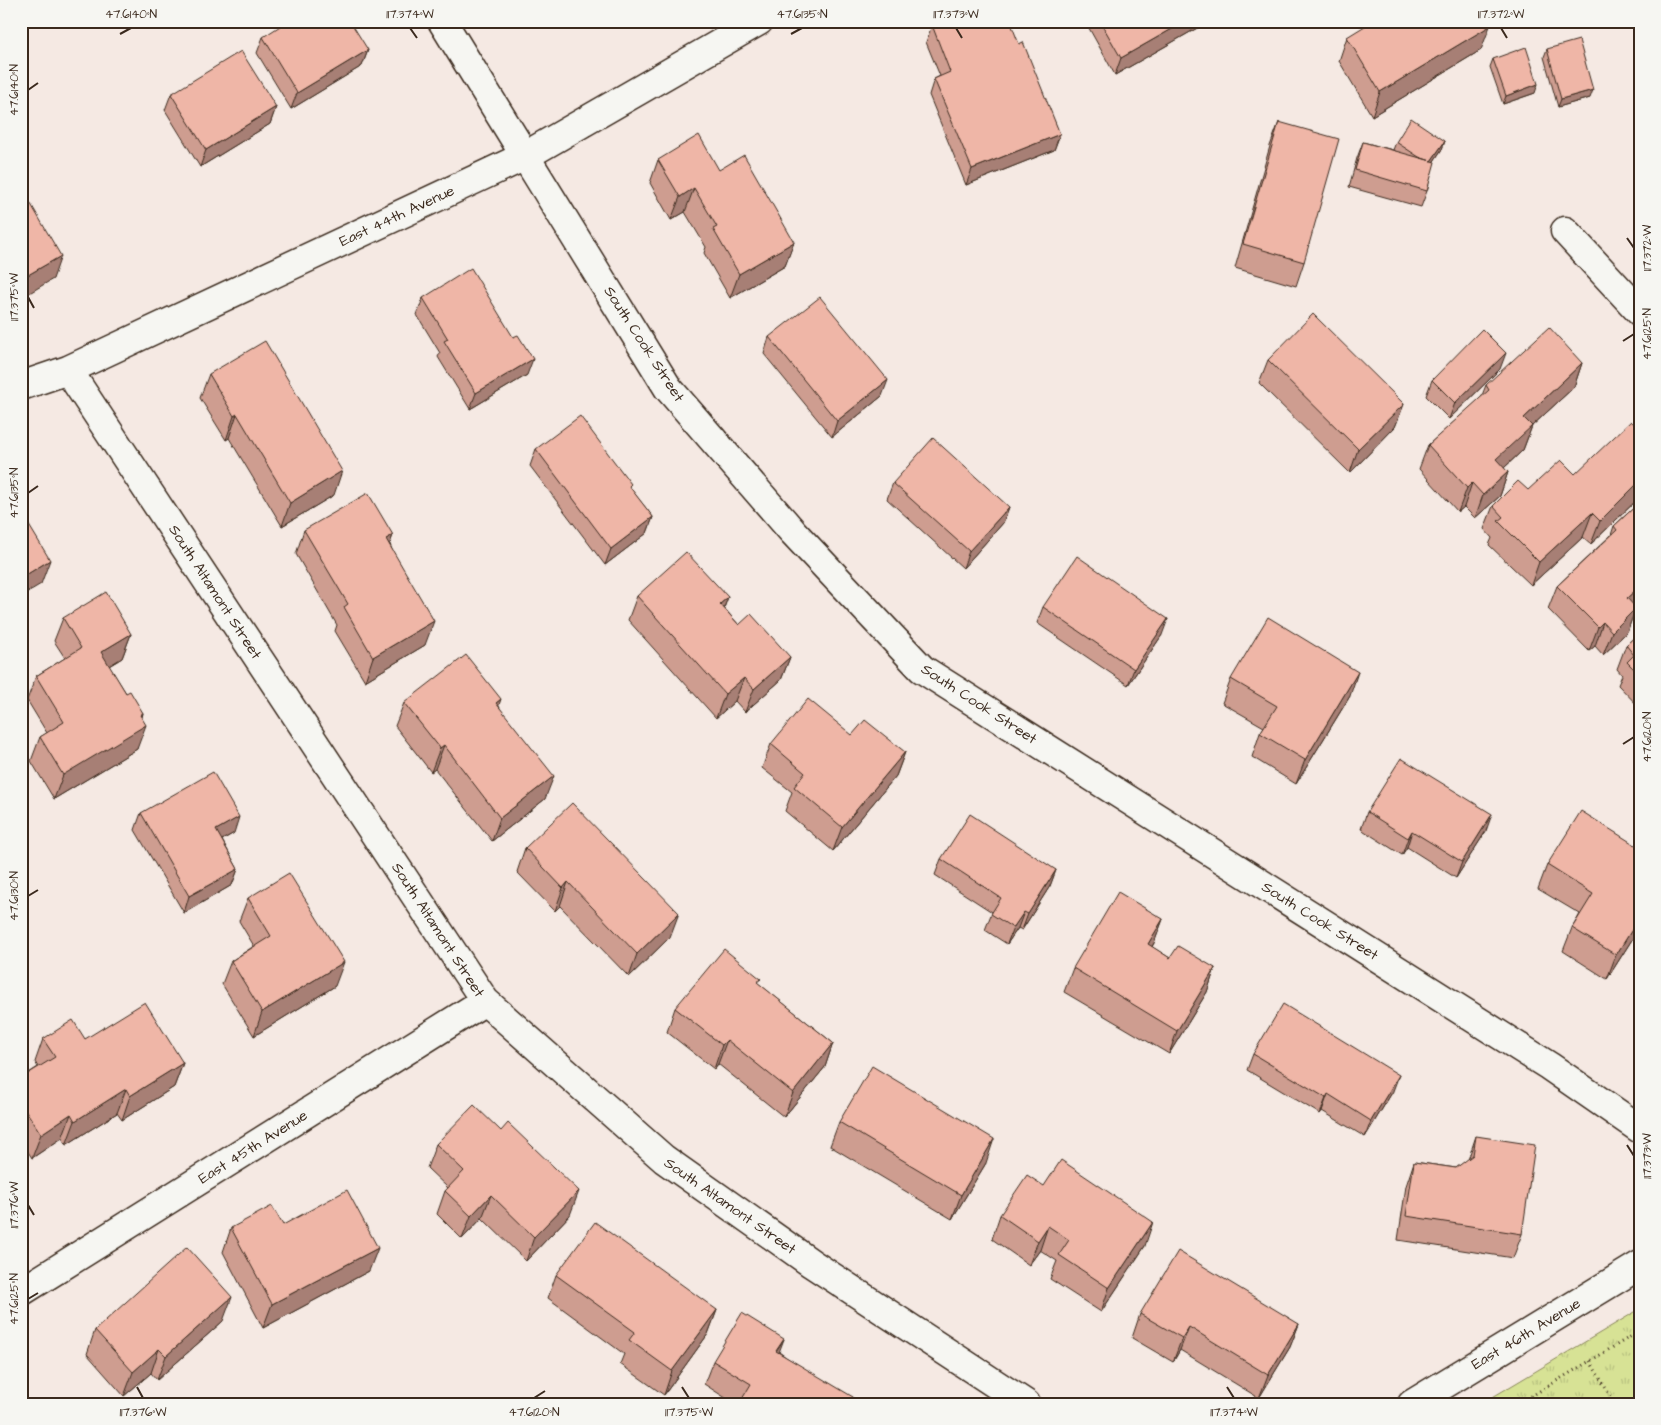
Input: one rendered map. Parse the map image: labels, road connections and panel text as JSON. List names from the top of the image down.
{
  "streets": {
    "street": [
      "East 44th Avenue",
      "South Cook Street",
      "South Altamont Street",
      "East 45th Avenue",
      "East 46th Avenue"
    ]
  },
  "crossings": [
    ["East 44th Avenue", "South Cook Street"],
    ["East 44th Avenue", "South Altamont Street"],
    ["South Altamont Street", "East 45th Avenue"]
  ],
  "coordinates": [
    "47.6140°N",
    "117.374°W",
    "47.6135°N",
    "117.373°W",
    "117.372°W",
    "117.375°W",
    "47.6125°N",
    "47.6120°N",
    "47.6130°N",
    "117.376°W"
  ]
}
